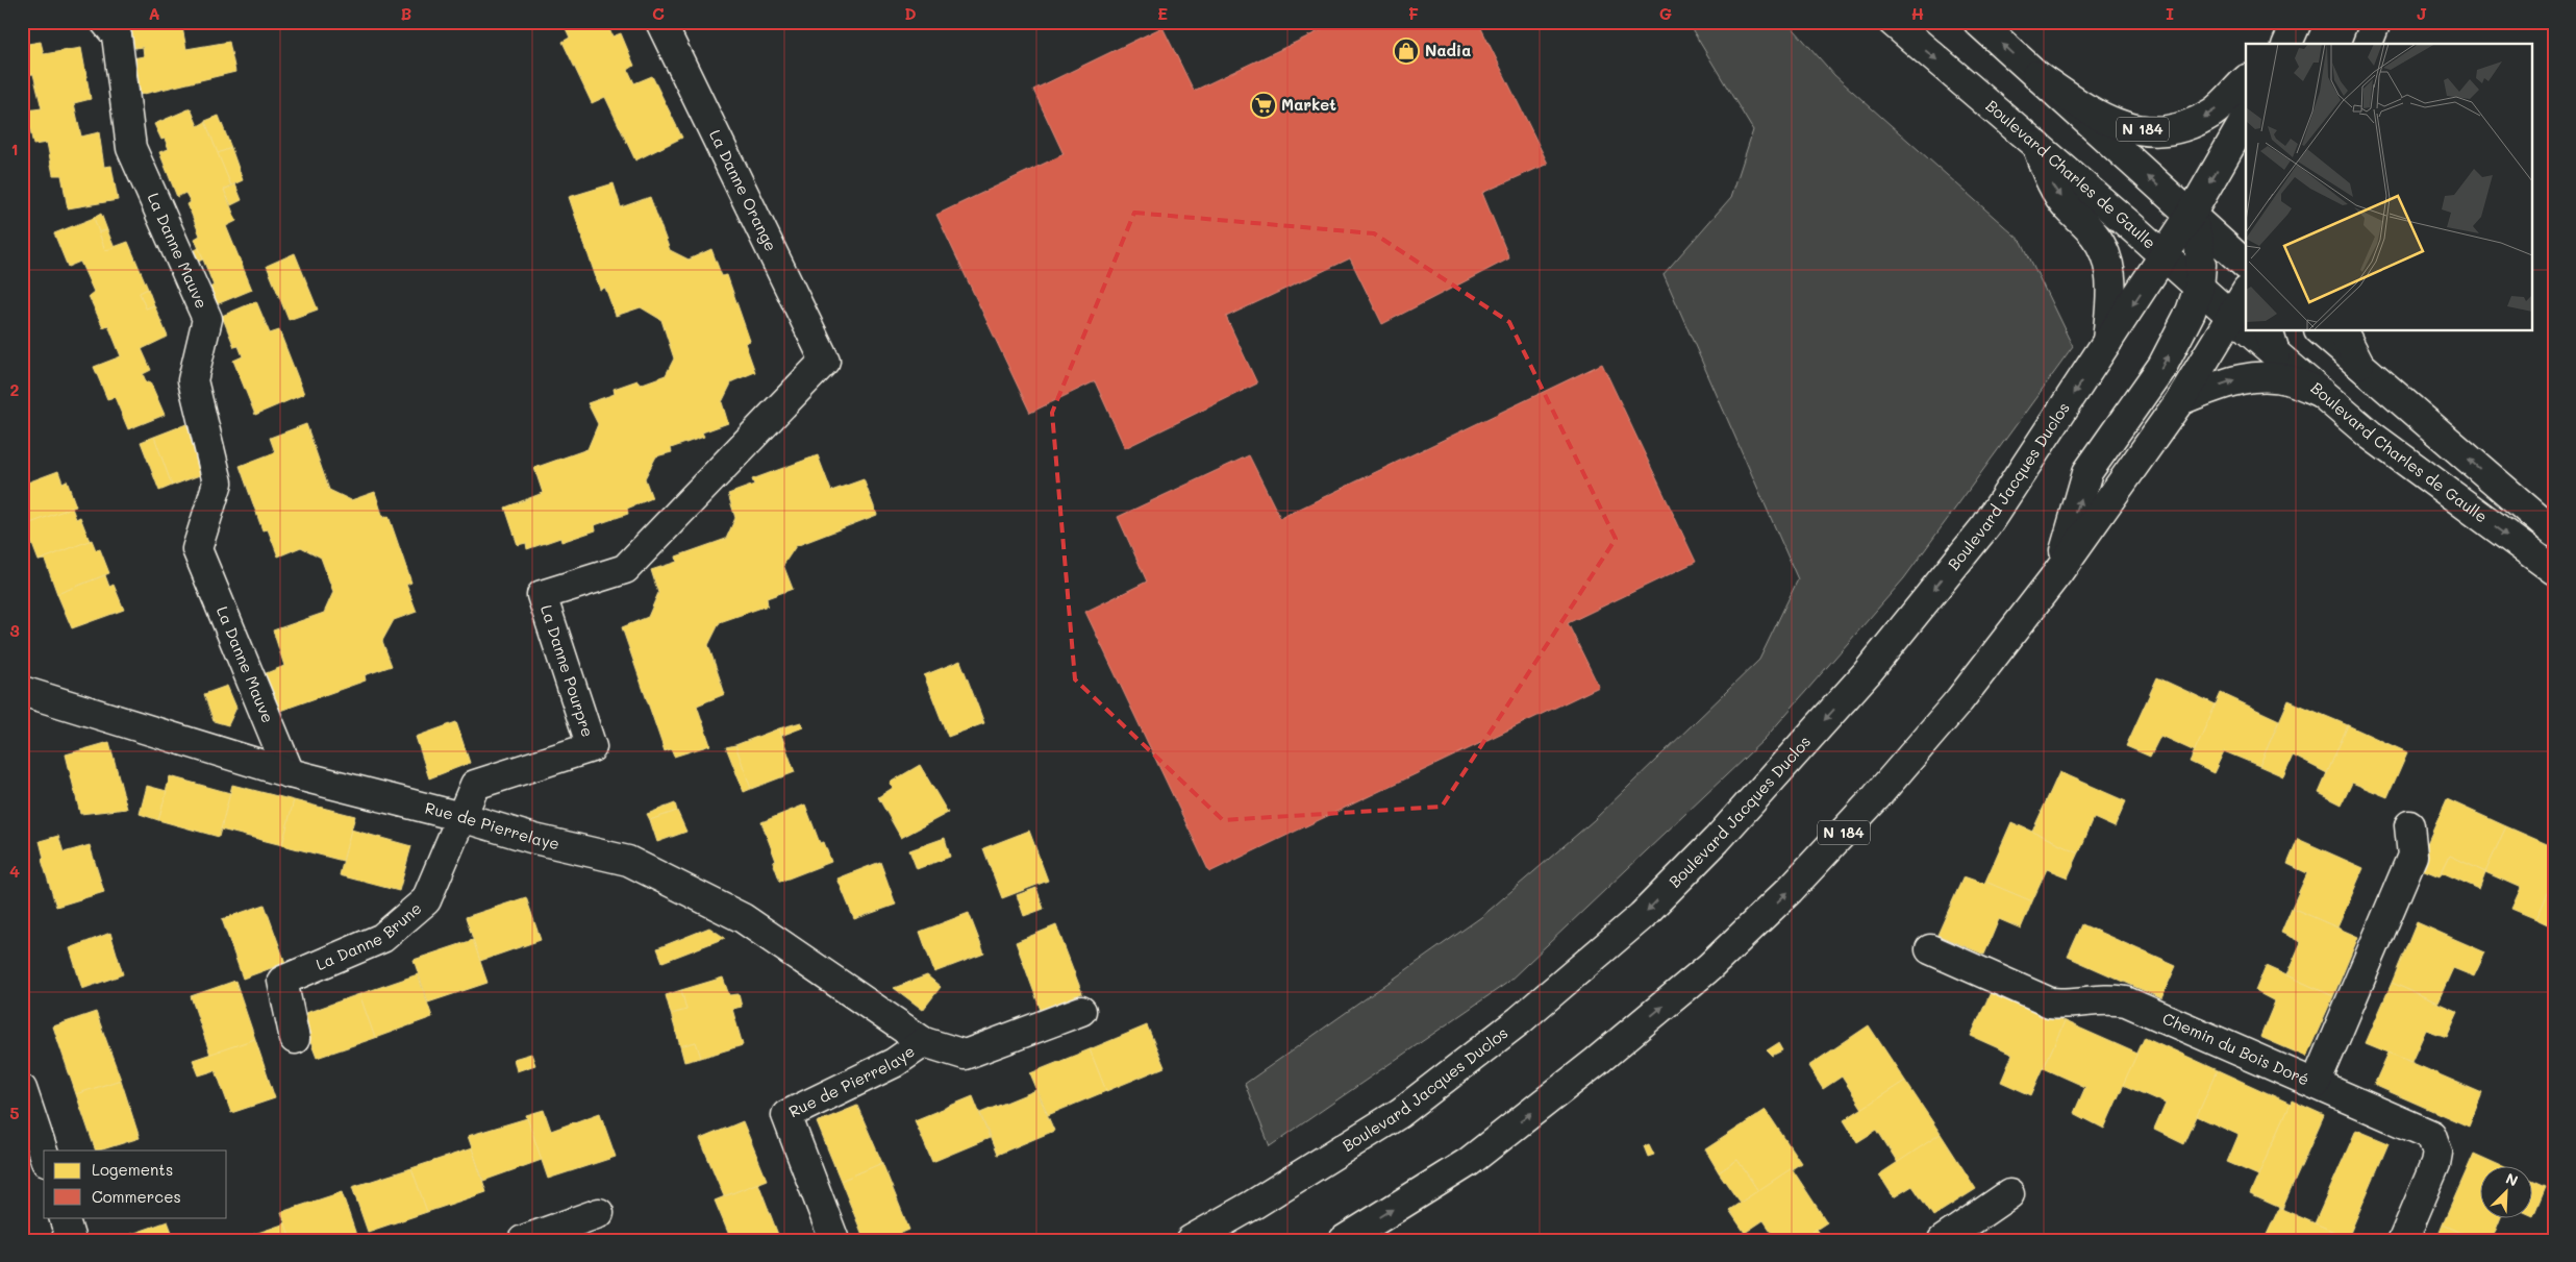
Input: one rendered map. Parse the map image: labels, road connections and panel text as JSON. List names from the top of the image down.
{
  "streets": {
    "street": [
      "N 184",
      "Boulevard Charles de Gaulle",
      "La Danne Orange",
      "La Danne Mauve",
      "Boulevard Jacques Duclos",
      "La Danne Pourpre",
      "Rue de Pierrelaye",
      "La Danne Brune",
      "Chemin du Bois Doré"
    ]
  },
  "crossings": [
    ["N 184", "Boulevard Charles de Gaulle"],
    ["Boulevard Charles de Gaulle", "Boulevard Jacques Duclos"],
    ["La Danne Orange", "La Danne Pourpre"],
    ["La Danne Mauve", "Rue de Pierrelaye"],
    ["La Danne Pourpre", "Rue de Pierrelaye"],
    ["La Danne Pourpre", "La Danne Brune"],
    ["Rue de Pierrelaye", "La Danne Brune"]
  ],
  "places": {
    "shop": ["Nadia"],
    "supermarket": ["Market"]
  },
  "legend": ["Logements", "Commerces"],
  "north": "top right",
  "grid": {
    "columns": [
      "A",
      "B",
      "C",
      "D",
      "E",
      "F",
      "G",
      "H",
      "I",
      "J"
    ],
    "rows": [
      "1",
      "2",
      "3",
      "4",
      "5"
    ]
  }
}
